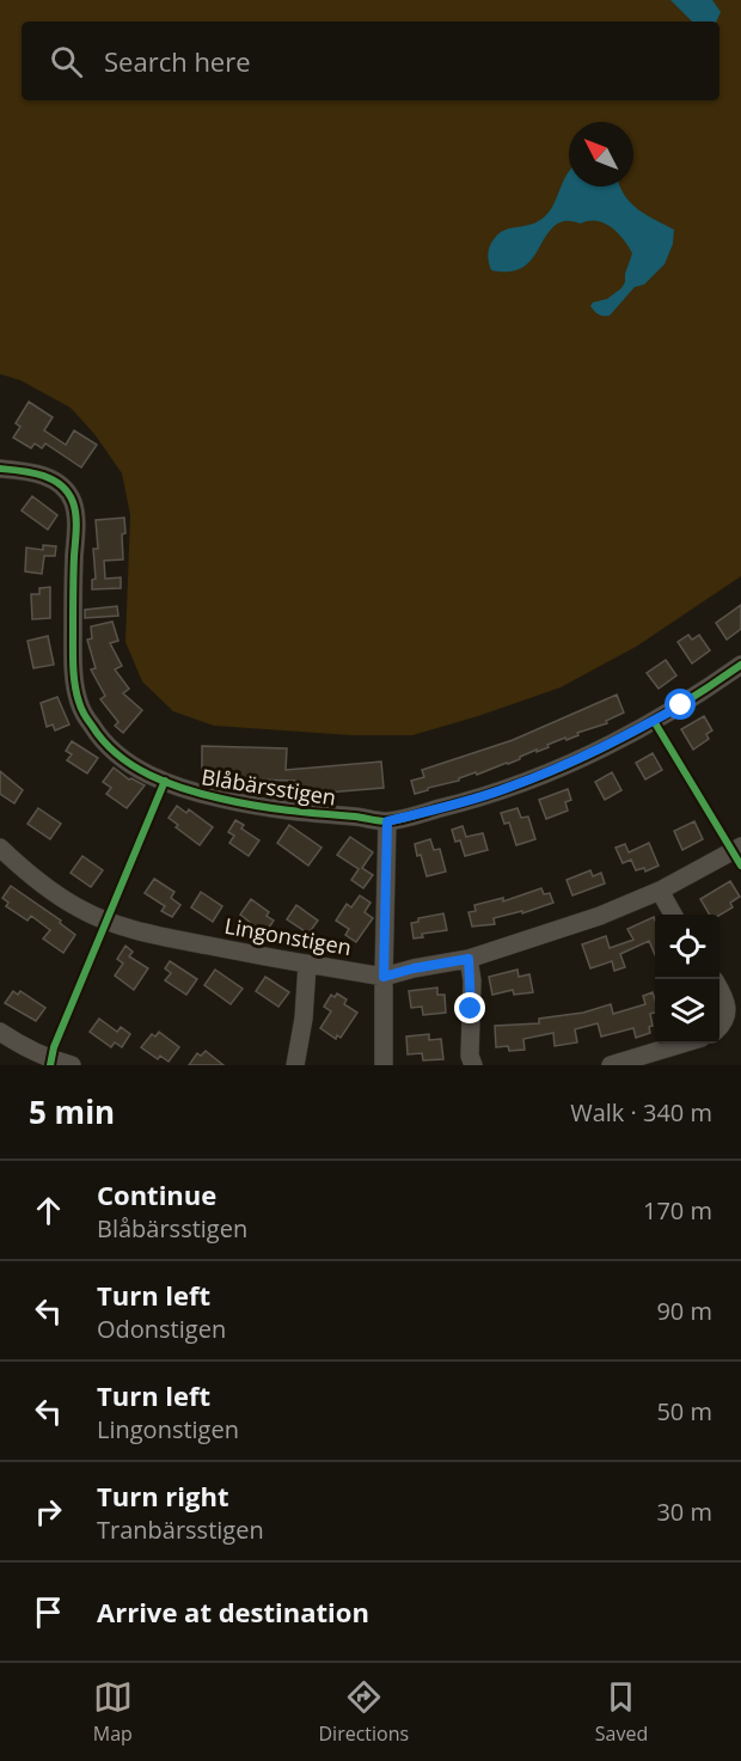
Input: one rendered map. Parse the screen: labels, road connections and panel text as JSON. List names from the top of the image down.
{
  "streets": {
    "street": ["Blåbärsstigen", "Lingonstigen"]
  },
  "north": "top left",
  "page": {
    "search": "Search here",
    "heading": ["5 min", "Walk · 340 m"],
    "list": [
      ["Continue", "Blåbärsstigen", "170 m"],
      ["Turn left", "Odonstigen", "90 m"],
      ["Turn left", "Lingonstigen", "50 m"],
      ["Turn right", "Tranbärsstigen", "30 m"],
      "Arrive at destination"
    ],
    "nav": ["Map", "Directions", "Saved"]
  }
}
